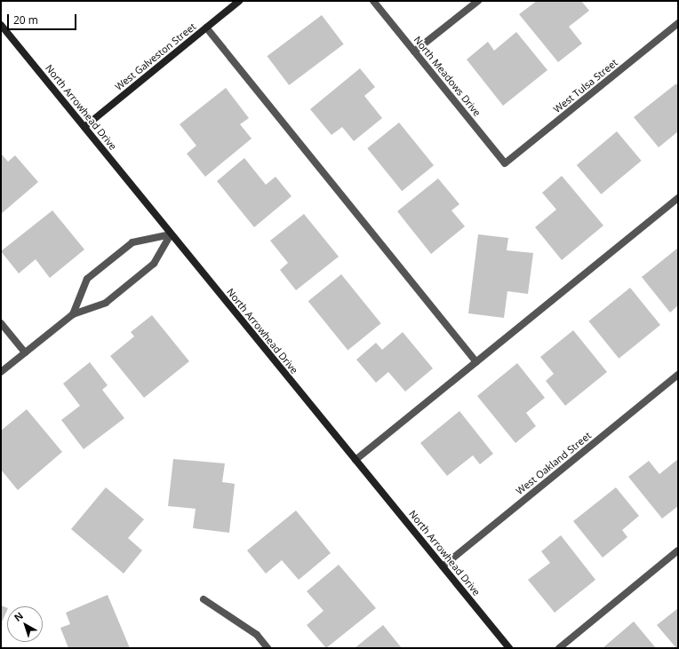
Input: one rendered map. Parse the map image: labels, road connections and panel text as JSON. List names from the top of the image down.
{
  "streets": {
    "street": [
      "West Galveston Street",
      "North Meadows Drive",
      "West Tulsa Street",
      "North Arrowhead Drive",
      "West Oakland Street"
    ]
  },
  "crossings": [
    ["West Galveston Street", "North Arrowhead Drive"],
    ["North Meadows Drive", "West Tulsa Street"],
    ["North Arrowhead Drive", "West Oakland Street"]
  ],
  "scale_bar": "20 m",
  "north": "top left"
}
